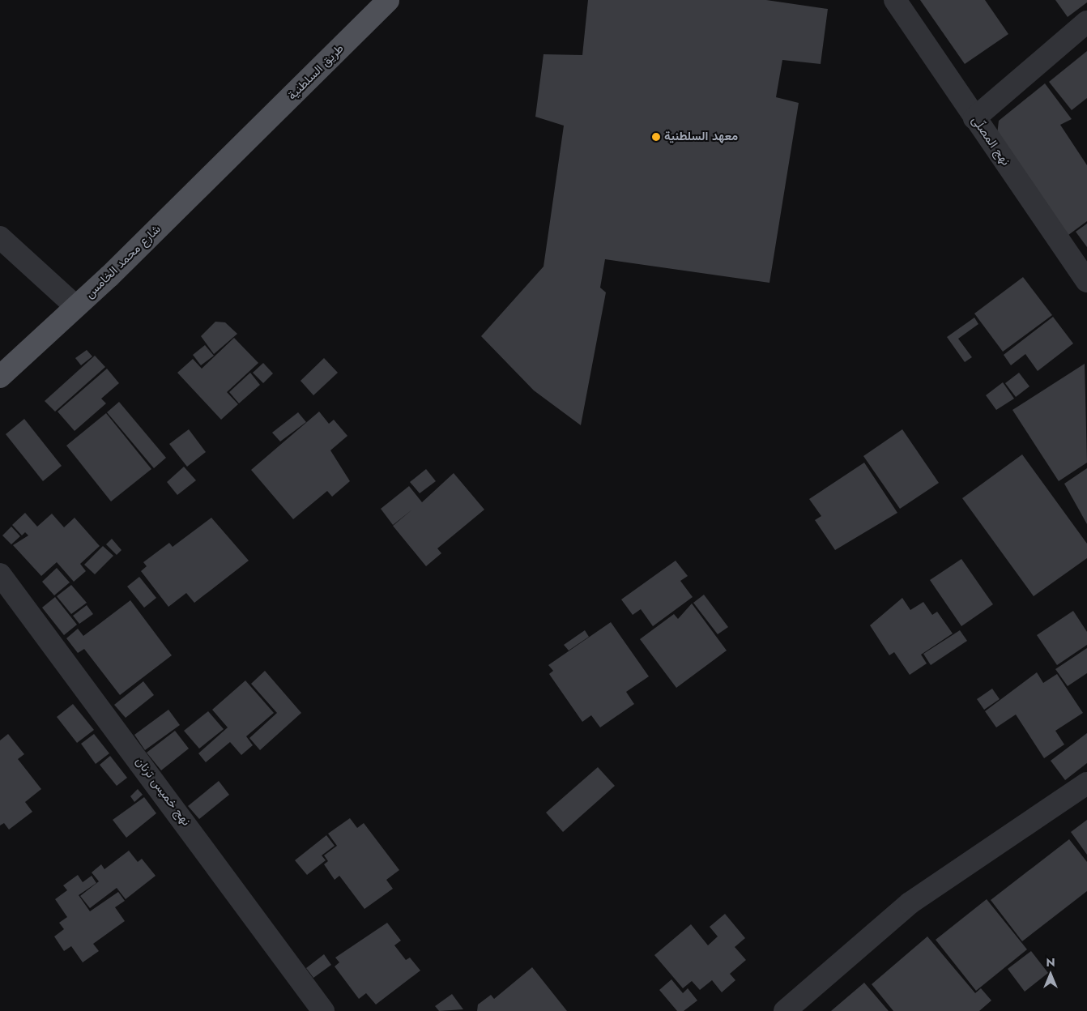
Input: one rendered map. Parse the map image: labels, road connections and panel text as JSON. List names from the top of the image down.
{
  "streets": {
    "main road": ["طريق السلطنية", "شارع محمد الخامس"],
    "street": ["نهج المصلّى", "نهج خميس ترنان"]
  },
  "crossings": [
    ["طريق السلطنية", "شارع محمد الخامس"]
  ],
  "places": ["معهد السلطنية"],
  "north": "top"
}
